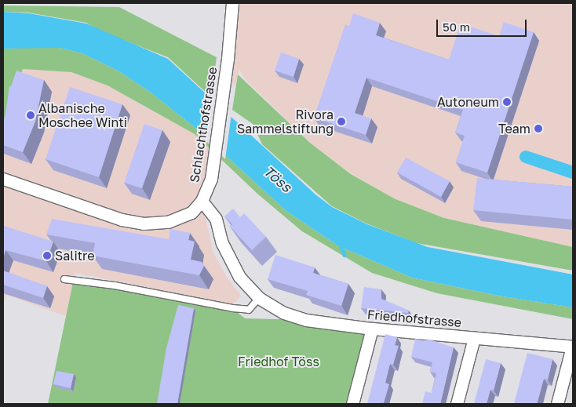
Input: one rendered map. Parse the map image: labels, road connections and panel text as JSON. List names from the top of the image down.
{
  "streets": {
    "street": ["Schlachthofstrasse", "Friedhofstrasse"]
  },
  "crossings": [
    ["Schlachthofstrasse", "Friedhofstrasse"]
  ],
  "water": ["Töss"],
  "parks": ["Friedhof Töss"],
  "places": [
    "Autoneum",
    "Albanische Moschee Winti",
    "Rivora Sammelstiftung",
    "Team",
    "Salitre"
  ],
  "scale_bar": "50 m"
}
